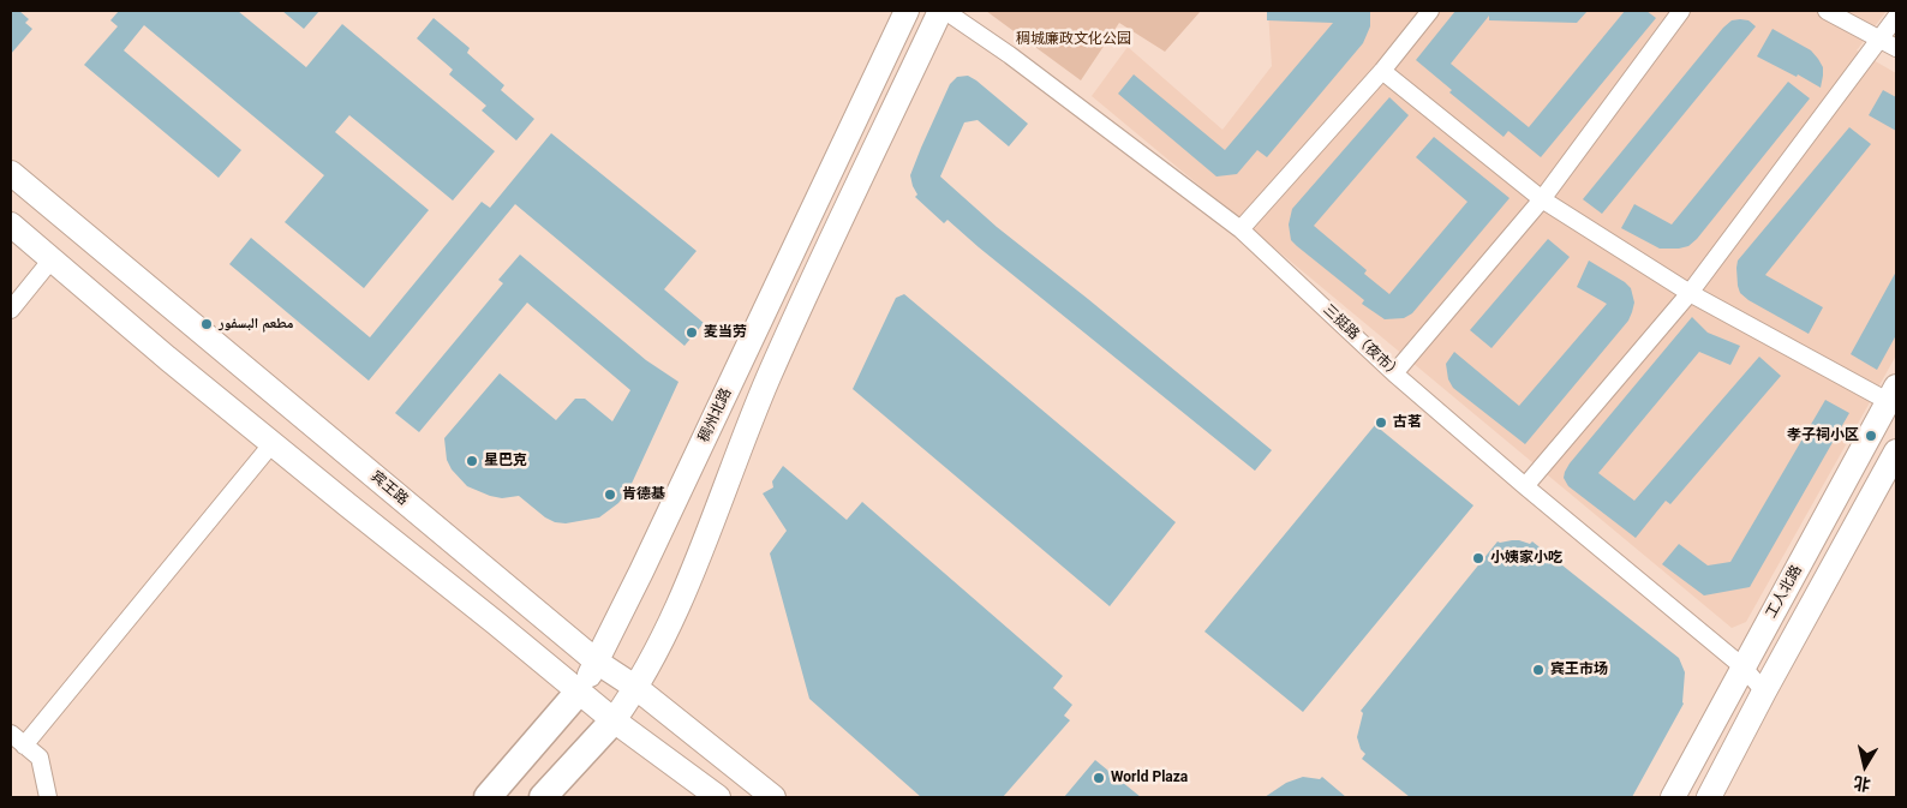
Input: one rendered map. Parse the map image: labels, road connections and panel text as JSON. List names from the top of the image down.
{
  "streets": {
    "main road": ["稠州北路", "宾王路", "工人北路"],
    "street": ["三挺路（夜市）"]
  },
  "crossings": [
    ["三挺路（夜市）", "工人北路"],
    ["稠州北路", "宾王路"]
  ],
  "parks": ["稠城廉政文化公园"],
  "places": [
    "مطعم البسفور",
    "麦当劳",
    "古茗",
    "孝子祠小区",
    "星巴克",
    "肯德基",
    "小姨家小吃",
    "宾王市场",
    "World Plaza"
  ],
  "north": "bottom"
}
